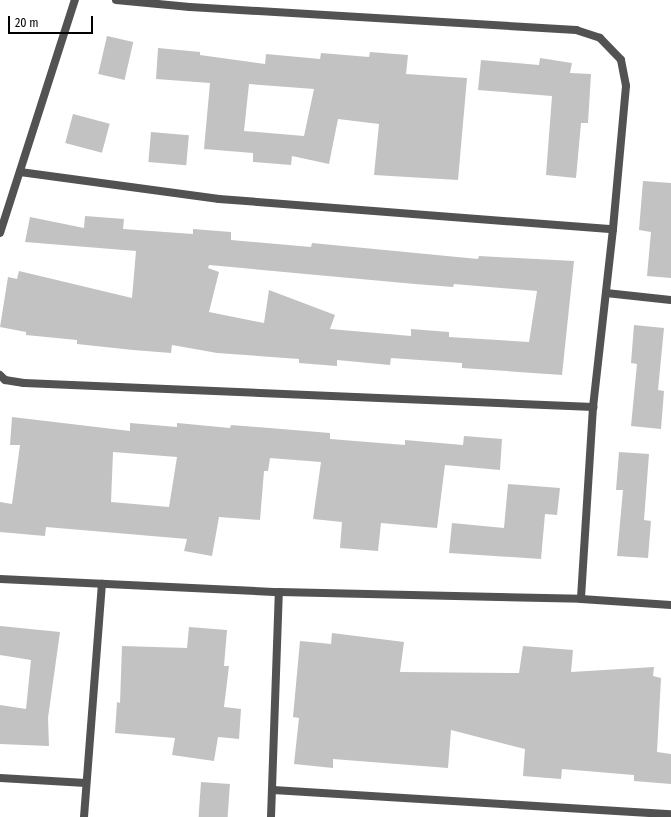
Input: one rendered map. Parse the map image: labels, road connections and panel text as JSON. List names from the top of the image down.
{
  "scale_bar": "20 m"
}
